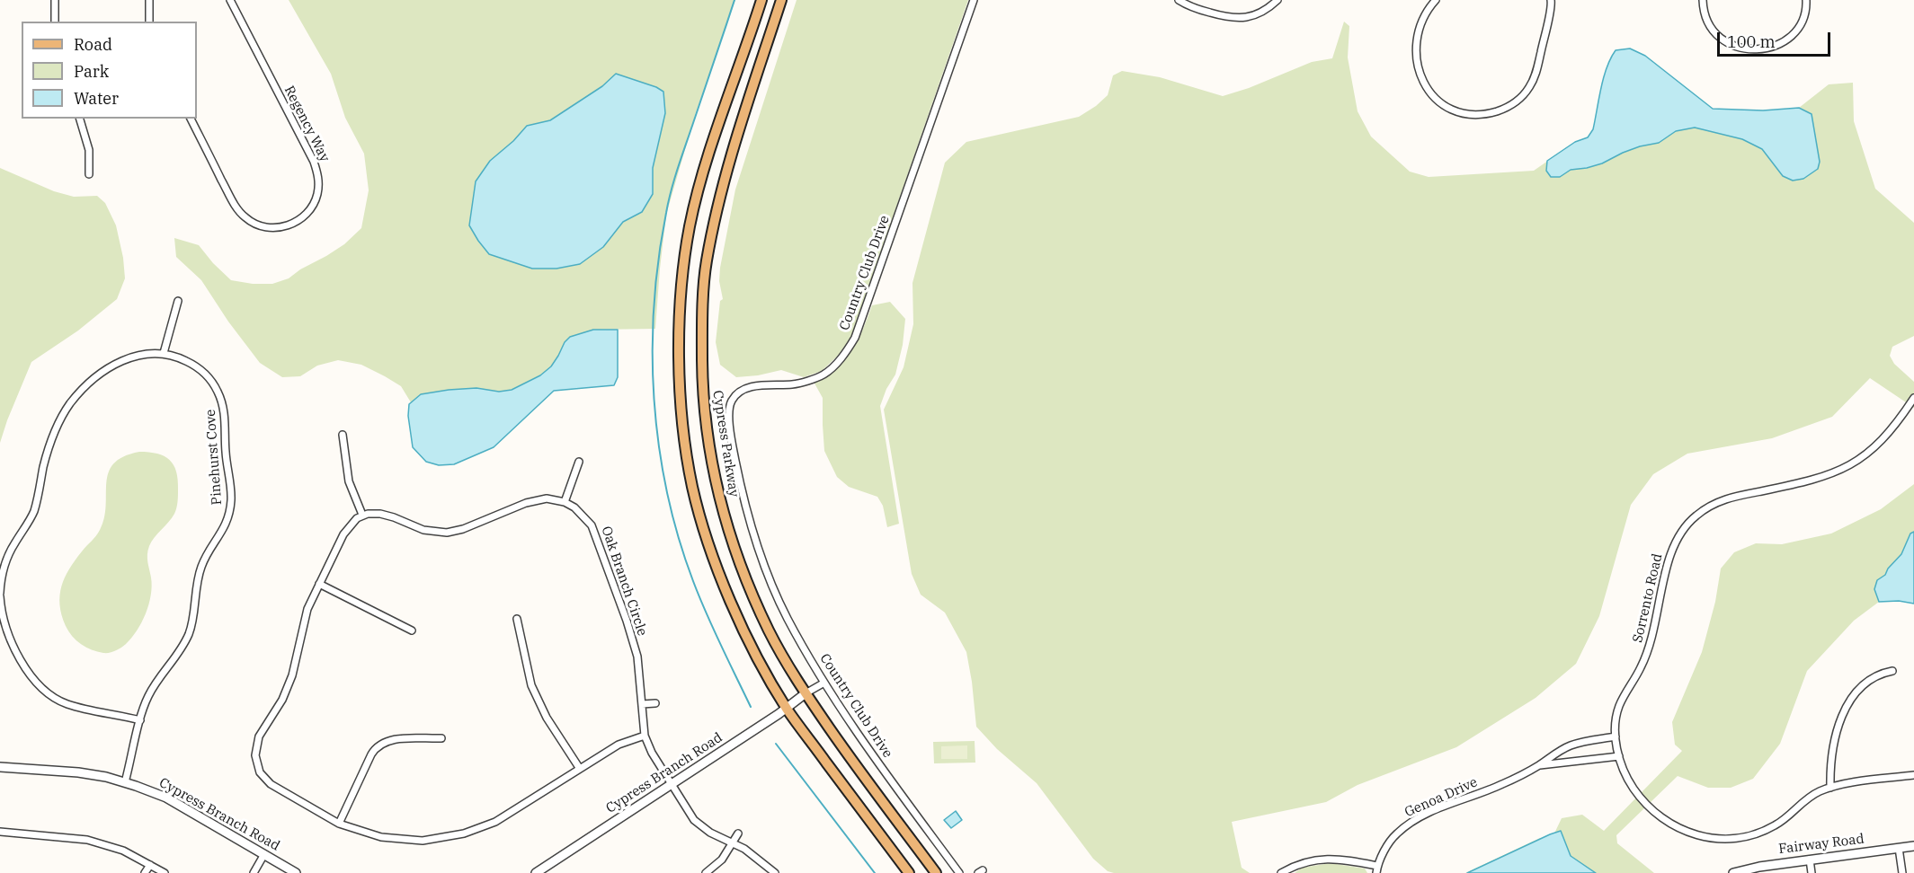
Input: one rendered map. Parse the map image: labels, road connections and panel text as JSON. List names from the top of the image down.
{
  "streets": {
    "main road": ["Cypress Parkway"],
    "street": [
      "Regency Way",
      "Country Club Drive",
      "Pinehurst Cove",
      "Oak Branch Circle",
      "Sorrento Road",
      "Cypress Branch Road",
      "Genoa Drive",
      "Fairway Road"
    ]
  },
  "crossings": [
    ["Cypress Parkway", "Cypress Branch Road"],
    ["Pinehurst Cove", "Cypress Branch Road"],
    ["Oak Branch Circle", "Cypress Branch Road"],
    ["Sorrento Road", "Genoa Drive"]
  ],
  "legend": ["Road", "Park", "Water"],
  "scale_bar": "100 m"
}
